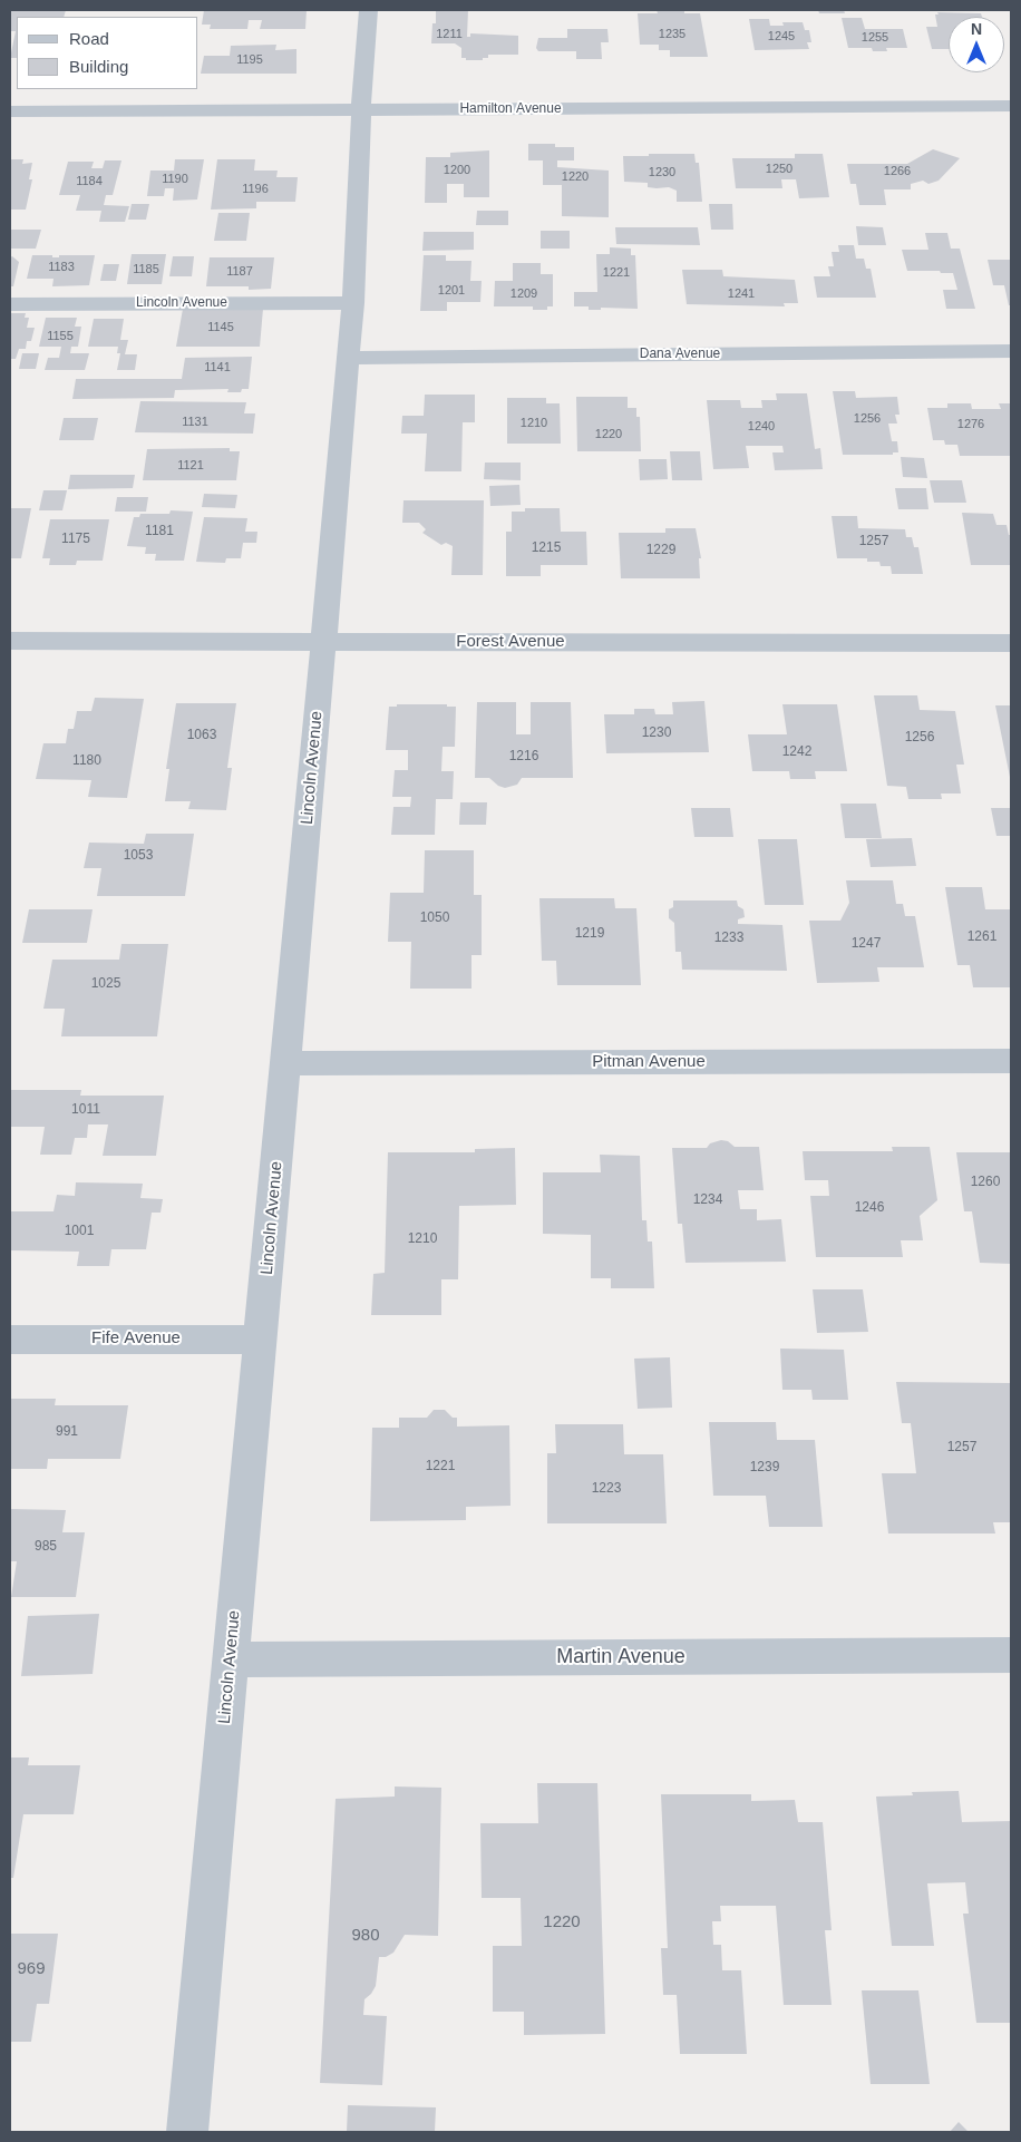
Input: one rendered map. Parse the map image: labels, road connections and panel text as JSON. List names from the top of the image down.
{
  "streets": {
    "street": [
      "Hamilton Avenue",
      "Lincoln Avenue",
      "Dana Avenue",
      "Forest Avenue",
      "Pitman Avenue",
      "Fife Avenue",
      "Martin Avenue"
    ]
  },
  "crossings": [
    ["Hamilton Avenue", "Lincoln Avenue"],
    ["Lincoln Avenue", "Dana Avenue"],
    ["Lincoln Avenue", "Forest Avenue"],
    ["Lincoln Avenue", "Pitman Avenue"],
    ["Lincoln Avenue", "Fife Avenue"],
    ["Lincoln Avenue", "Martin Avenue"]
  ],
  "house_numbers": [
    "1211",
    "1235",
    "1245",
    "1255",
    "1195",
    "1250",
    "1200",
    "1266",
    "1230",
    "1220",
    "1190",
    "1184",
    "1196",
    "1183",
    "1185",
    "1187",
    "1221",
    "1201",
    "1209",
    "1241",
    "1145",
    "1155",
    "1141",
    "1256",
    "1131",
    "1210",
    "1276",
    "1240",
    "1220",
    "1121",
    "1181",
    "1175",
    "1257",
    "1215",
    "1229",
    "1230",
    "1063",
    "1256",
    "1242",
    "1216",
    "1180",
    "1053",
    "1050",
    "1219",
    "1261",
    "1233",
    "1247",
    "1025",
    "1011",
    "1260",
    "1234",
    "1246",
    "1001",
    "1210",
    "991",
    "1257",
    "1221",
    "1239",
    "1223",
    "985",
    "1220",
    "980",
    "969"
  ],
  "legend": ["Road", "Building"],
  "north": "top"
}
